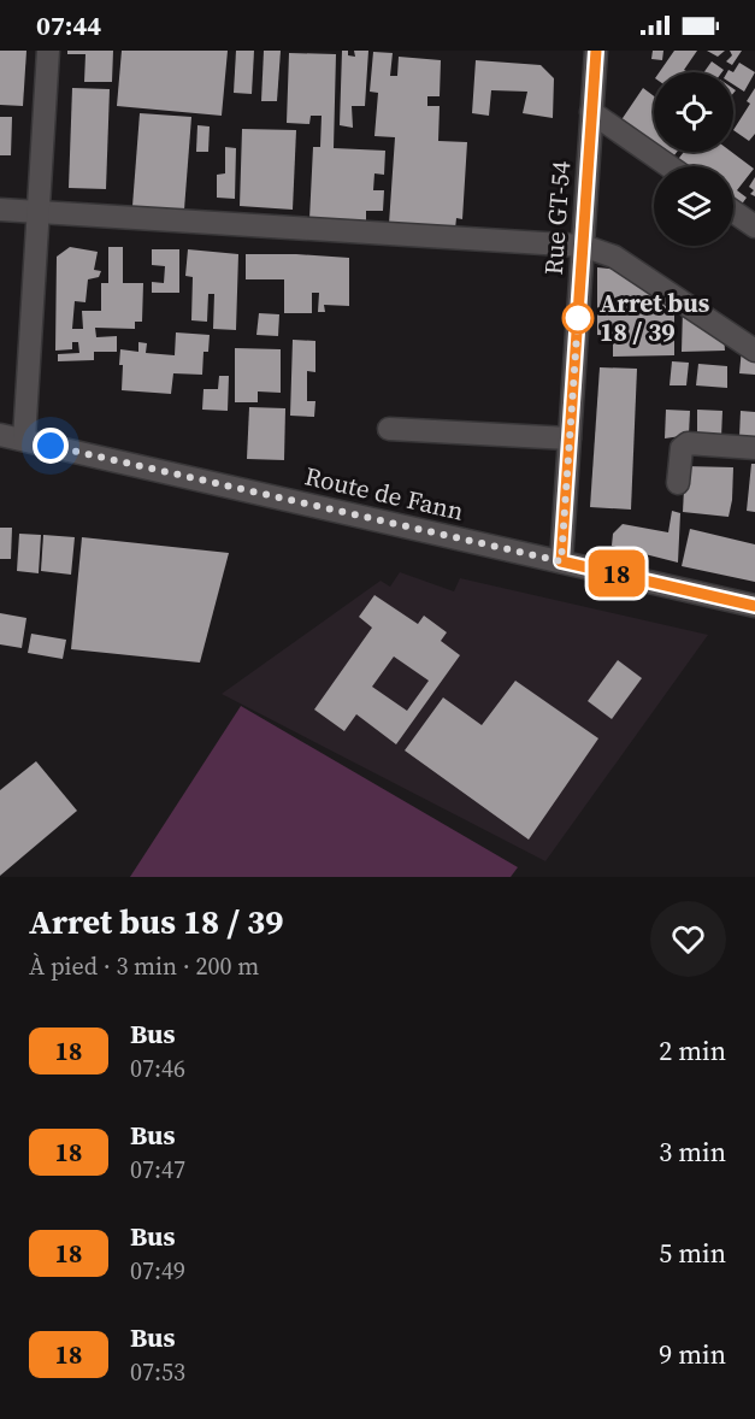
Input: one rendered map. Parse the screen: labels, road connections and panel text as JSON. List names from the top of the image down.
{
  "streets": {
    "street": ["Rue GT-54", "Route de Fann"]
  },
  "crossings": [
    ["Rue GT-54", "Route de Fann"]
  ],
  "places": ["Arret bus 18 / 39"],
  "lines": ["bus line 18"],
  "page": {
    "status": "07:44",
    "on_map": "18",
    "heading": ["Arret bus 18 / 39", "À pied · 3 min · 200 m"],
    "list": [
      {
        "mark": "18",
        "name": "Bus",
        "note": "07:46",
        "value": "2 min"
      },
      {
        "mark": "18",
        "name": "Bus",
        "note": "07:47",
        "value": "3 min"
      },
      {
        "mark": "18",
        "name": "Bus",
        "note": "07:49",
        "value": "5 min"
      },
      {
        "mark": "18",
        "name": "Bus",
        "note": "07:53",
        "value": "9 min"
      }
    ]
  }
}
